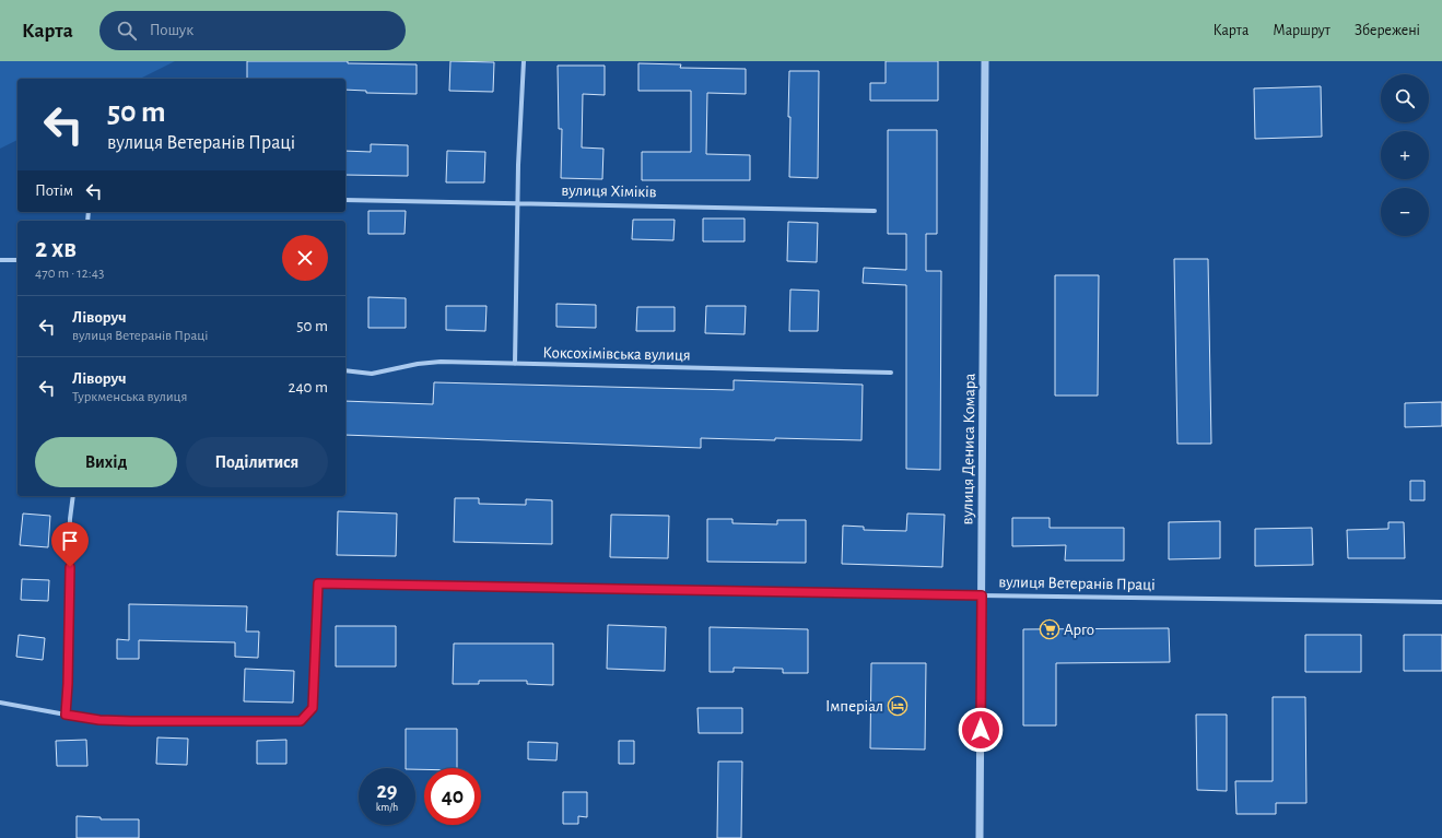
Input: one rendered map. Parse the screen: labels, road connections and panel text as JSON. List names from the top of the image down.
{
  "streets": {
    "street": [
      "вулиця Хіміків",
      "Коксохімівська вулиця",
      "вулиця Дениса Комара",
      "вулиця Ветеранів Праці"
    ]
  },
  "crossings": [
    ["вулиця Дениса Комара", "вулиця Ветеранів Праці"]
  ],
  "places": {
    "supermarket": ["Арго"],
    "hotel": ["Імперіал"]
  },
  "page": {
    "header": "Карта",
    "search": "Пошук",
    "nav": ["Карта", "Маршрут", "Збережені"],
    "map_buttons": ["+", "−"],
    "turn": ["50 m", "вулиця Ветеранів Праці"],
    "then": "Потім",
    "heading": ["2 хв", "470 m · 12:43"],
    "list": [
      {
        "name": "Ліворуч",
        "note": "вулиця Ветеранів Праці",
        "value": "50 m"
      },
      {
        "name": "Ліворуч",
        "note": "Туркменська вулиця",
        "value": "240 m"
      }
    ],
    "buttons": ["Вихід", "Поділитися"],
    "speed": "29 km/h",
    "limit": "40"
  }
}
